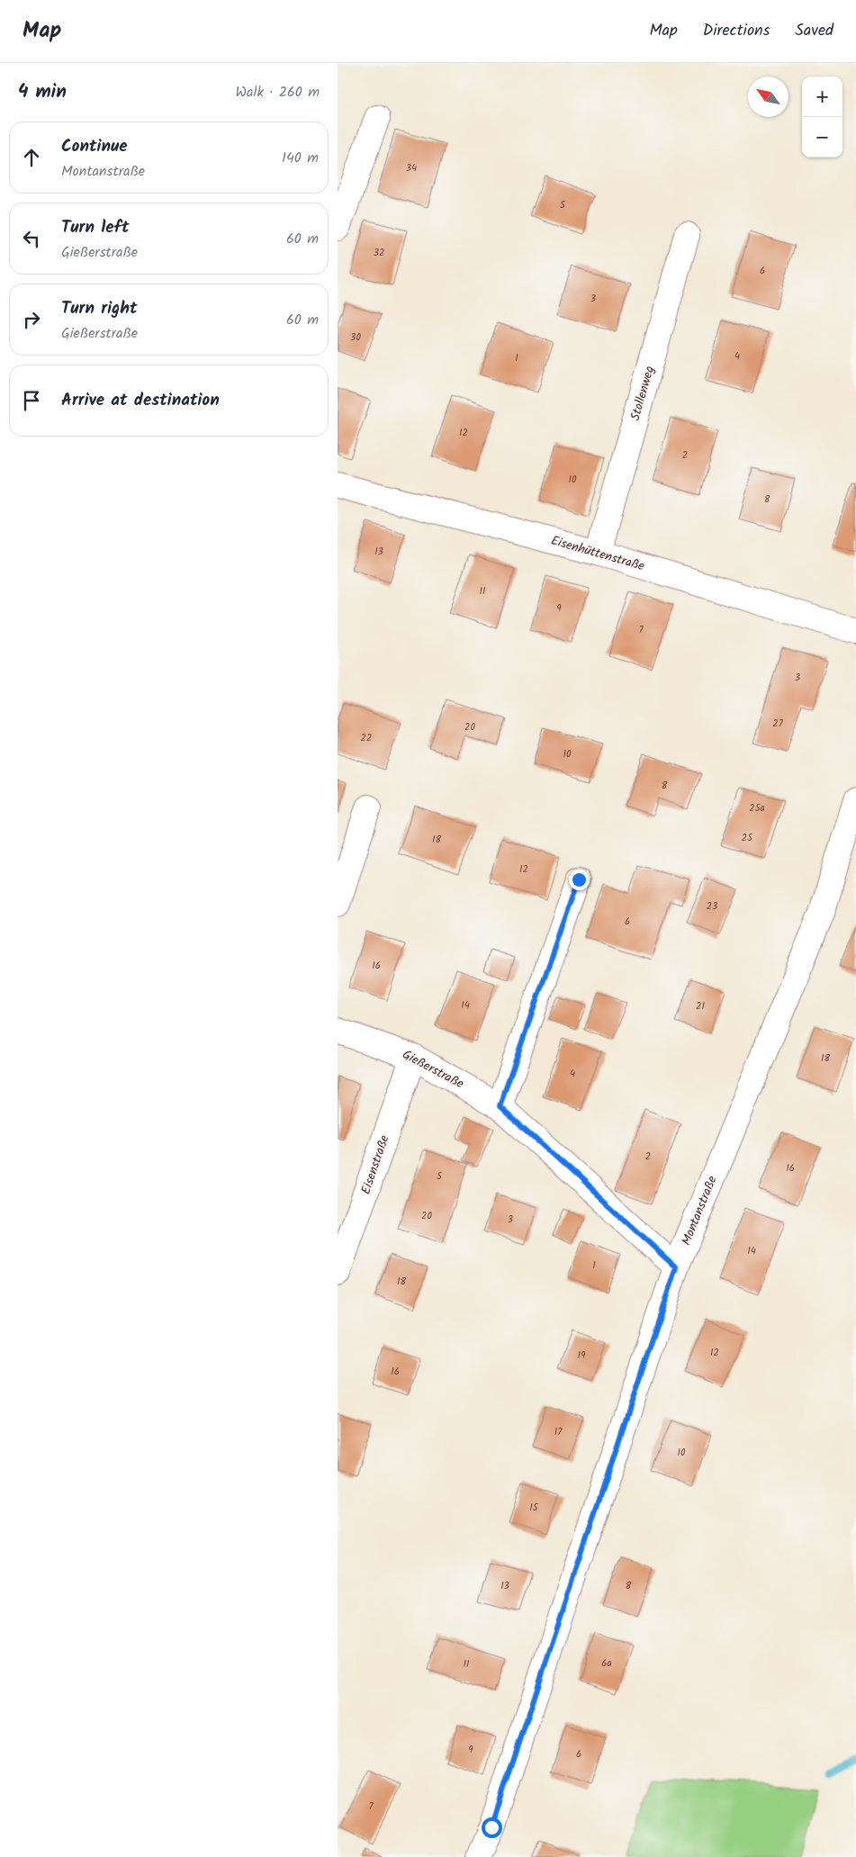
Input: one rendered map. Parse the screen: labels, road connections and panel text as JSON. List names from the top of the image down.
{
  "streets": {
    "street": [
      "Stollenweg",
      "Eisenhüttenstraße",
      "Gießerstraße",
      "Eisenstraße",
      "Montanstraße"
    ]
  },
  "crossings": [
    ["Stollenweg", "Eisenhüttenstraße"],
    ["Gießerstraße", "Eisenstraße"],
    ["Gießerstraße", "Montanstraße"]
  ],
  "house_numbers": [
    "34",
    "5",
    "32",
    "6",
    "3",
    "30",
    "4",
    "1",
    "12",
    "2",
    "10",
    "8",
    "13",
    "11",
    "9",
    "7",
    "3",
    "27",
    "20",
    "22",
    "10",
    "8",
    "25a",
    "25",
    "18",
    "12",
    "23",
    "6",
    "16",
    "14",
    "21",
    "18",
    "4",
    "2",
    "16",
    "5",
    "20",
    "3",
    "14",
    "1",
    "18",
    "12",
    "19",
    "16",
    "17",
    "10",
    "15",
    "13",
    "8",
    "6a",
    "11",
    "9",
    "6",
    "7"
  ],
  "north": "top left",
  "page": {
    "header": "Map",
    "nav": ["Map", "Directions", "Saved"],
    "heading": ["4 min", "Walk · 260 m"],
    "map_buttons": ["+", "−"],
    "list": [
      ["Continue", "Montanstraße", "140 m"],
      ["Turn left", "Gießerstraße", "60 m"],
      ["Turn right", "Gießerstraße", "60 m"],
      "Arrive at destination"
    ]
  }
}
